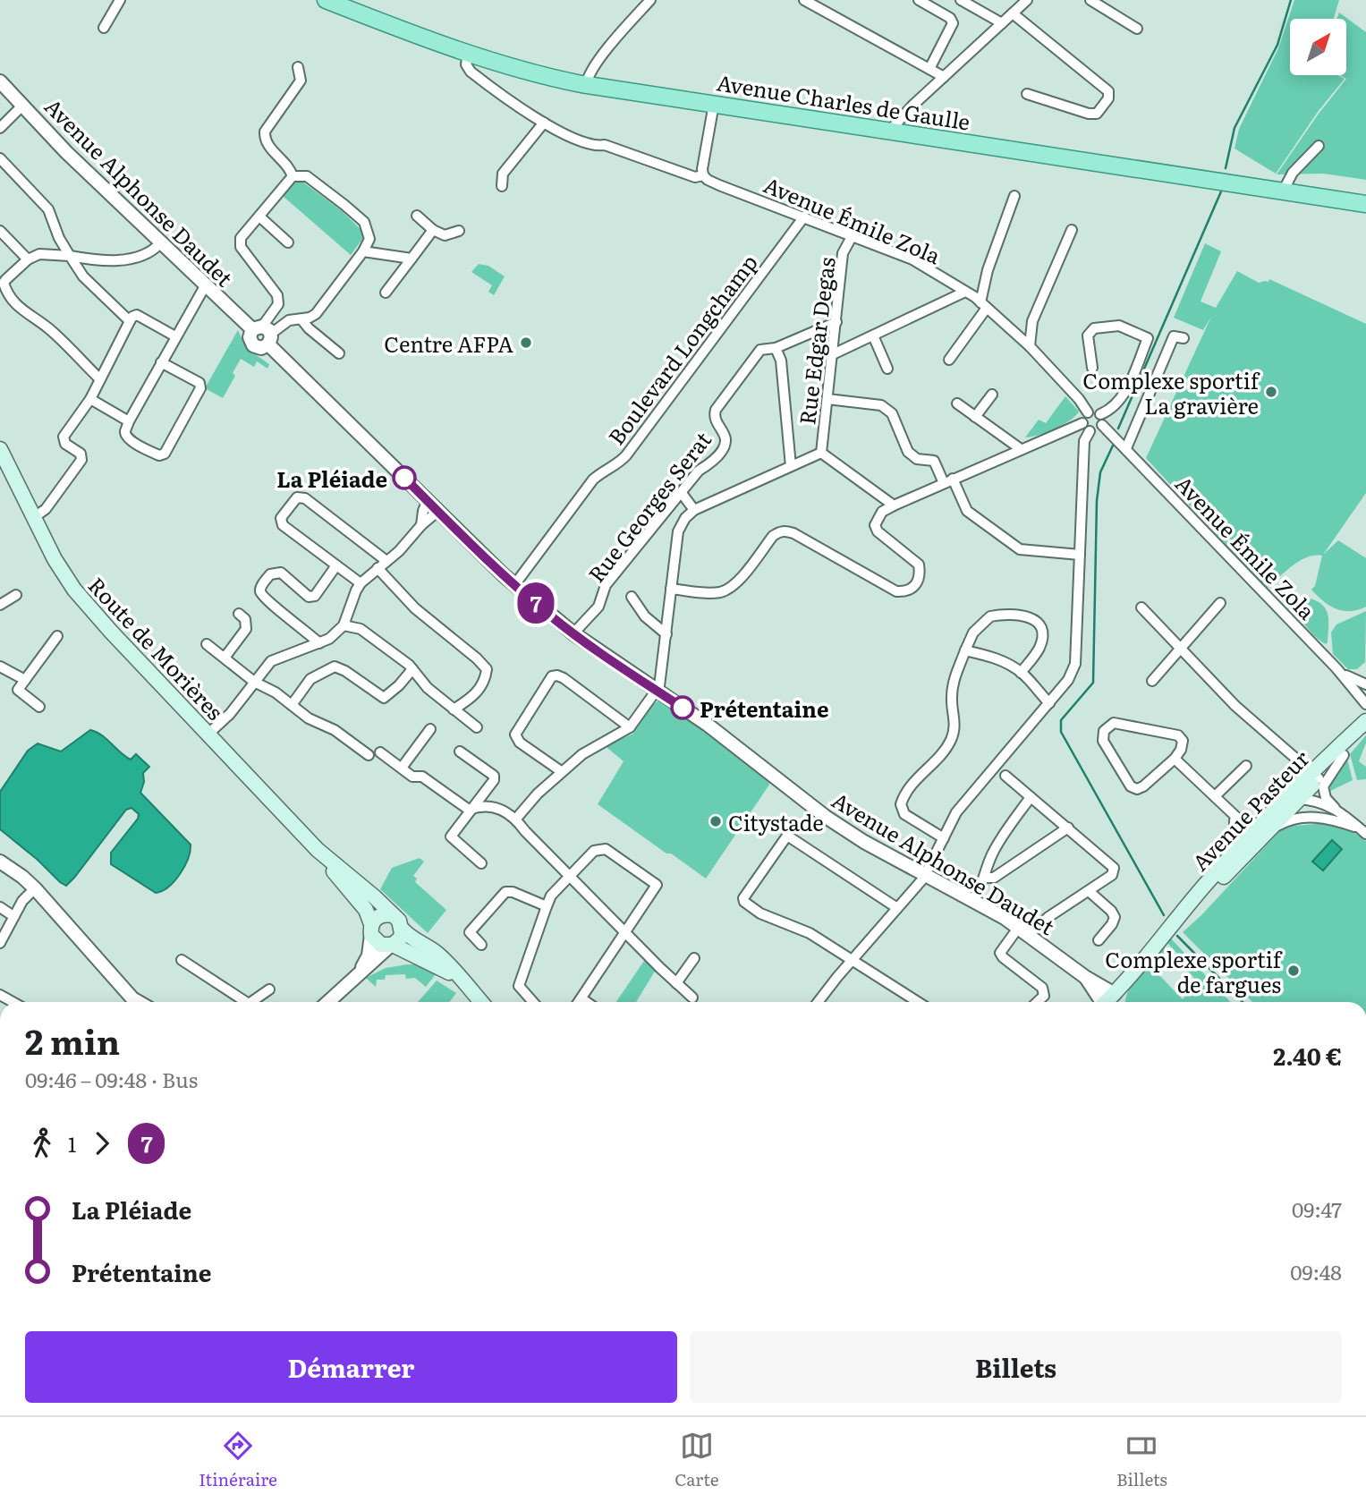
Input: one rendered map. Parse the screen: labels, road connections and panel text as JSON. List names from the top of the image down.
{
  "streets": {
    "main road": ["Avenue Charles de Gaulle", "Route de Morières", "Avenue Pasteur"],
    "street": [
      "Avenue Alphonse Daudet",
      "Avenue Émile Zola",
      "Rue Edgar Degas",
      "Boulevard Longchamp",
      "Rue Georges Serat"
    ]
  },
  "crossings": [
    ["Avenue Charles de Gaulle", "Avenue Émile Zola"],
    ["Avenue Alphonse Daudet", "Boulevard Longchamp"],
    ["Avenue Alphonse Daudet", "Rue Georges Serat"],
    ["Avenue Alphonse Daudet", "Avenue Pasteur"],
    ["Avenue Émile Zola", "Rue Edgar Degas"],
    ["Avenue Émile Zola", "Boulevard Longchamp"]
  ],
  "places": [
    "Centre AFPA",
    "Complexe sportif La gravière",
    "La Pléiade",
    "Prétentaine",
    "Citystade",
    "Complexe sportif de fargues"
  ],
  "lines": ["bus line 7"],
  "north": "top right",
  "page": {
    "on_map": "7",
    "heading": ["2 min", "09:46 – 09:48 · Bus", "2.40 €"],
    "legs": ["1", "7"],
    "list": [
      {
        "name": "La Pléiade",
        "value": "09:47"
      },
      {
        "name": "Prétentaine",
        "value": "09:48"
      }
    ],
    "buttons": ["Démarrer", "Billets"],
    "tabs": ["Itinéraire", "Carte", "Billets"]
  }
}
